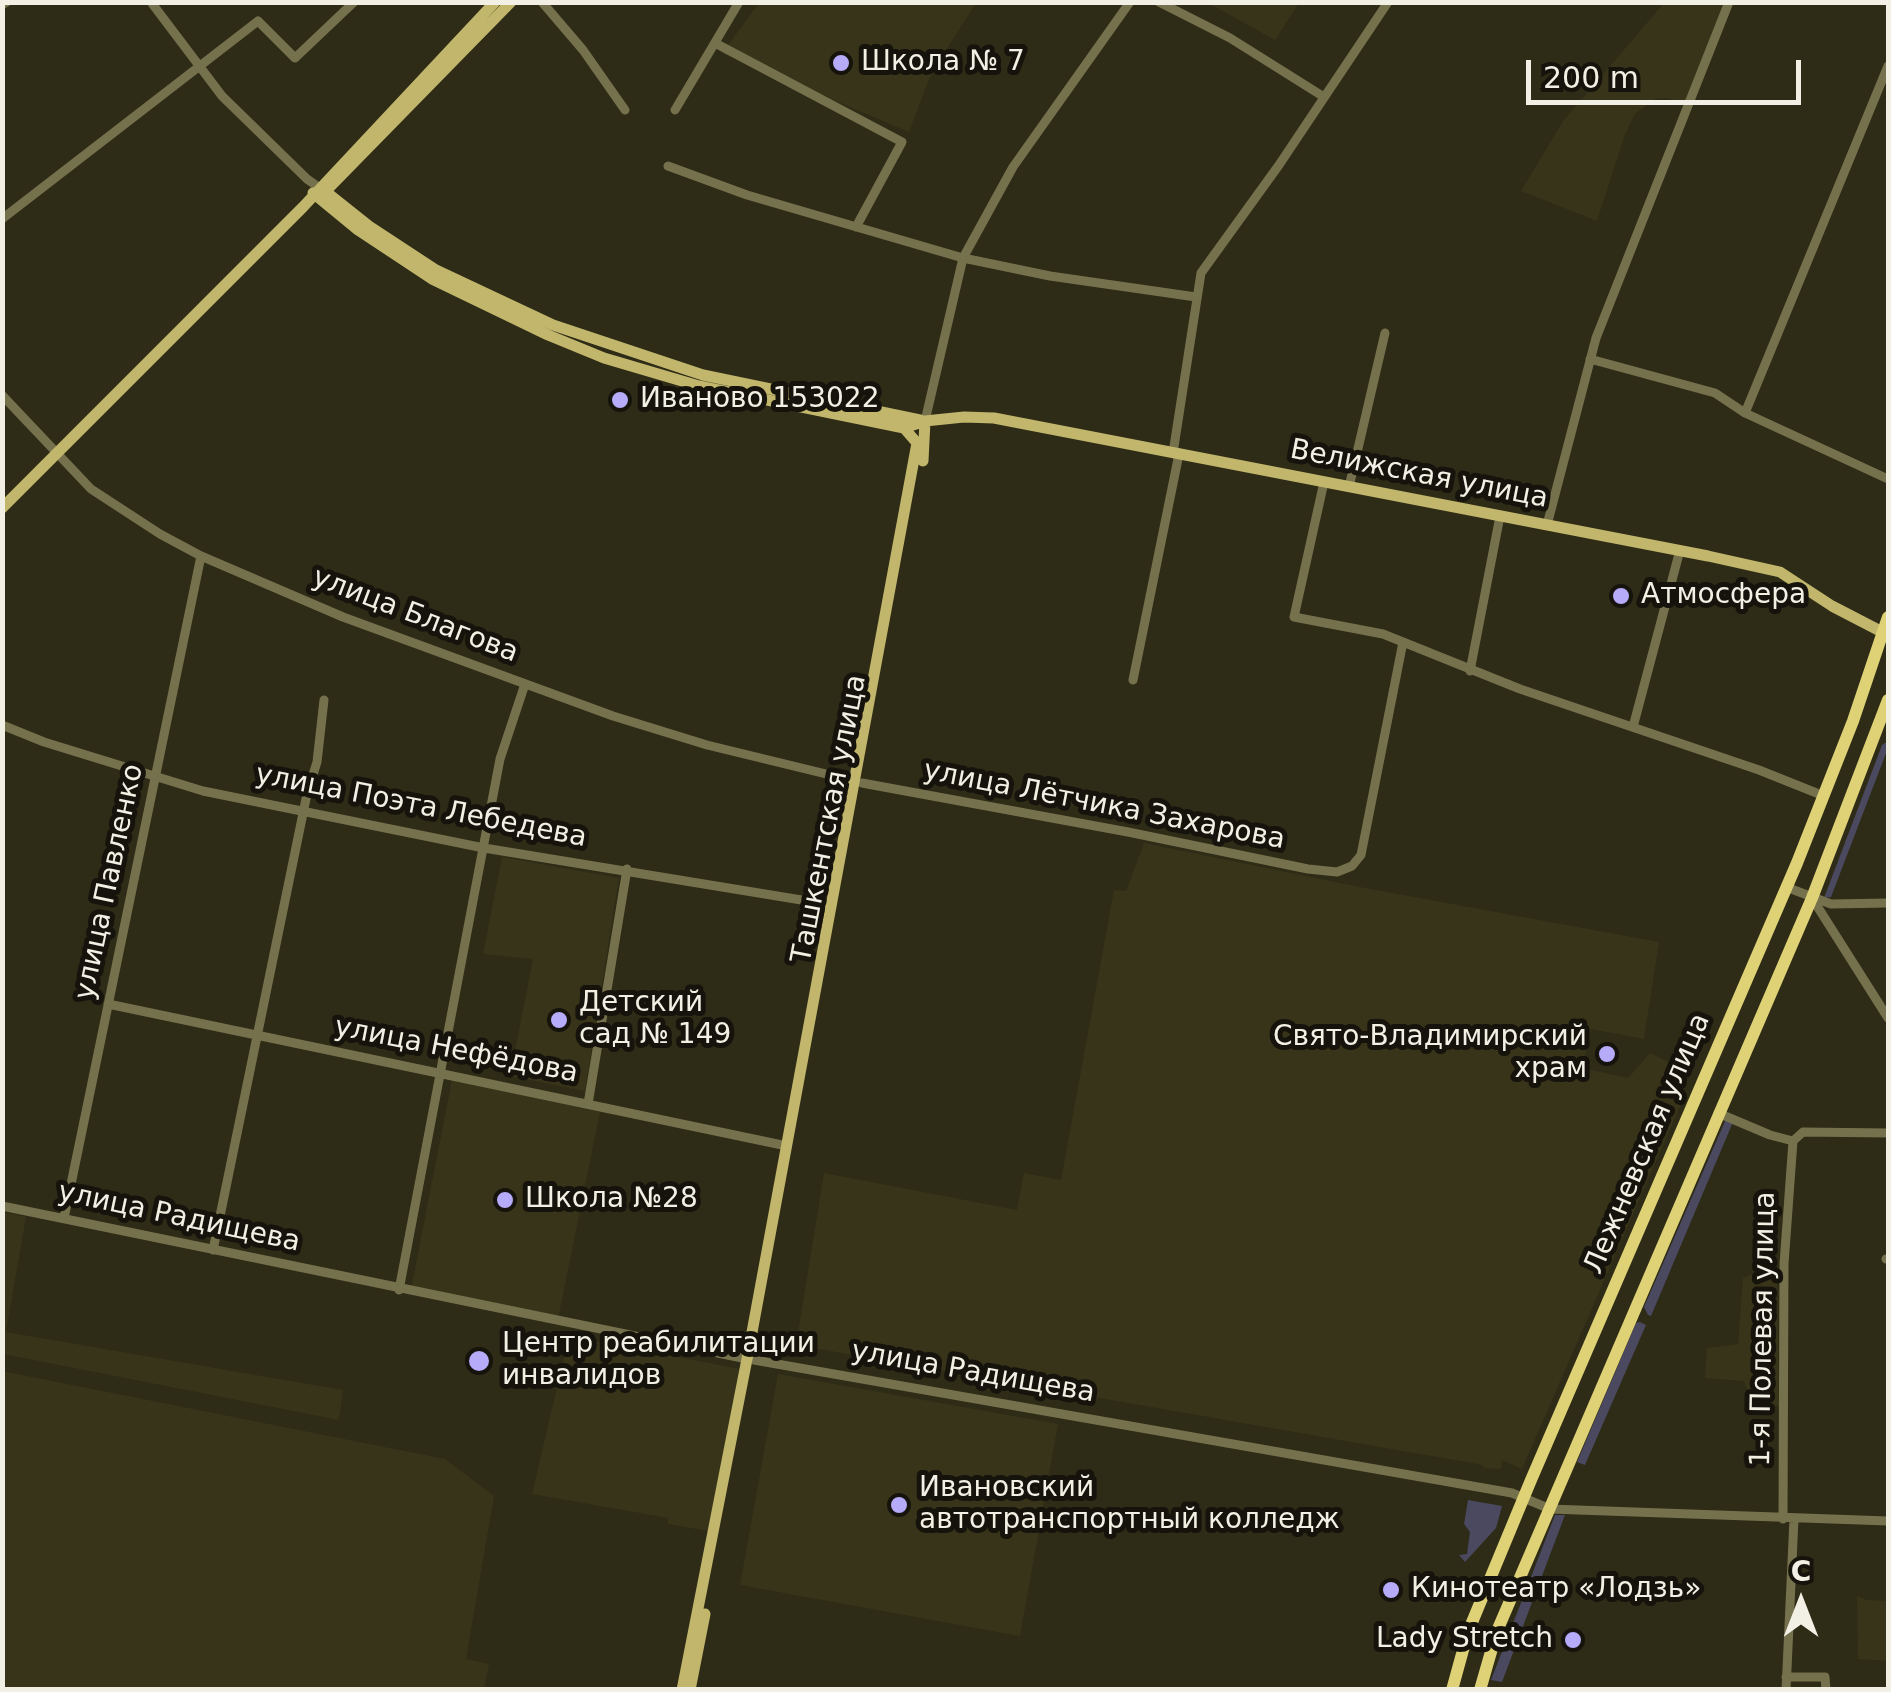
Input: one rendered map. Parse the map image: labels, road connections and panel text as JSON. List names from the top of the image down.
{
  "streets": {
    "highway": ["Лежневская улица"],
    "main road": ["Велижская улица", "Ташкентская улица"],
    "street": [
      "улица Благова",
      "улица Лётчика Захарова",
      "улица Поэта Лебедева",
      "улица Павленко",
      "улица Нефёдова",
      "улица Радищева",
      "1-я Полевая улица"
    ]
  },
  "crossings": [
    ["Велижская улица", "Ташкентская улица"],
    ["Велижская улица", "Лежневская улица"],
    ["улица Благова", "улица Лётчика Захарова"],
    ["улица Благова", "Ташкентская улица"],
    ["улица Благова", "улица Павленко"],
    ["улица Лётчика Захарова", "Ташкентская улица"],
    ["улица Поэта Лебедева", "Ташкентская улица"],
    ["улица Поэта Лебедева", "улица Павленко"],
    ["Ташкентская улица", "улица Нефёдова"],
    ["Ташкентская улица", "улица Радищева"],
    ["улица Павленко", "улица Нефёдова"],
    ["улица Павленко", "улица Радищева"],
    ["Лежневская улица", "улица Радищева"]
  ],
  "places": [
    "Школа № 7",
    "Иваново 153022",
    "Атмосфера",
    "Детский сад № 149",
    "Свято-Владимирский храм",
    "Школа №28",
    "Центр реабилитации инвалидов",
    "Ивановский автотранспортный колледж",
    "Кинотеатр «Лодзь»",
    "Lady Stretch"
  ],
  "scale_bar": "200 m",
  "north": "top"
}
